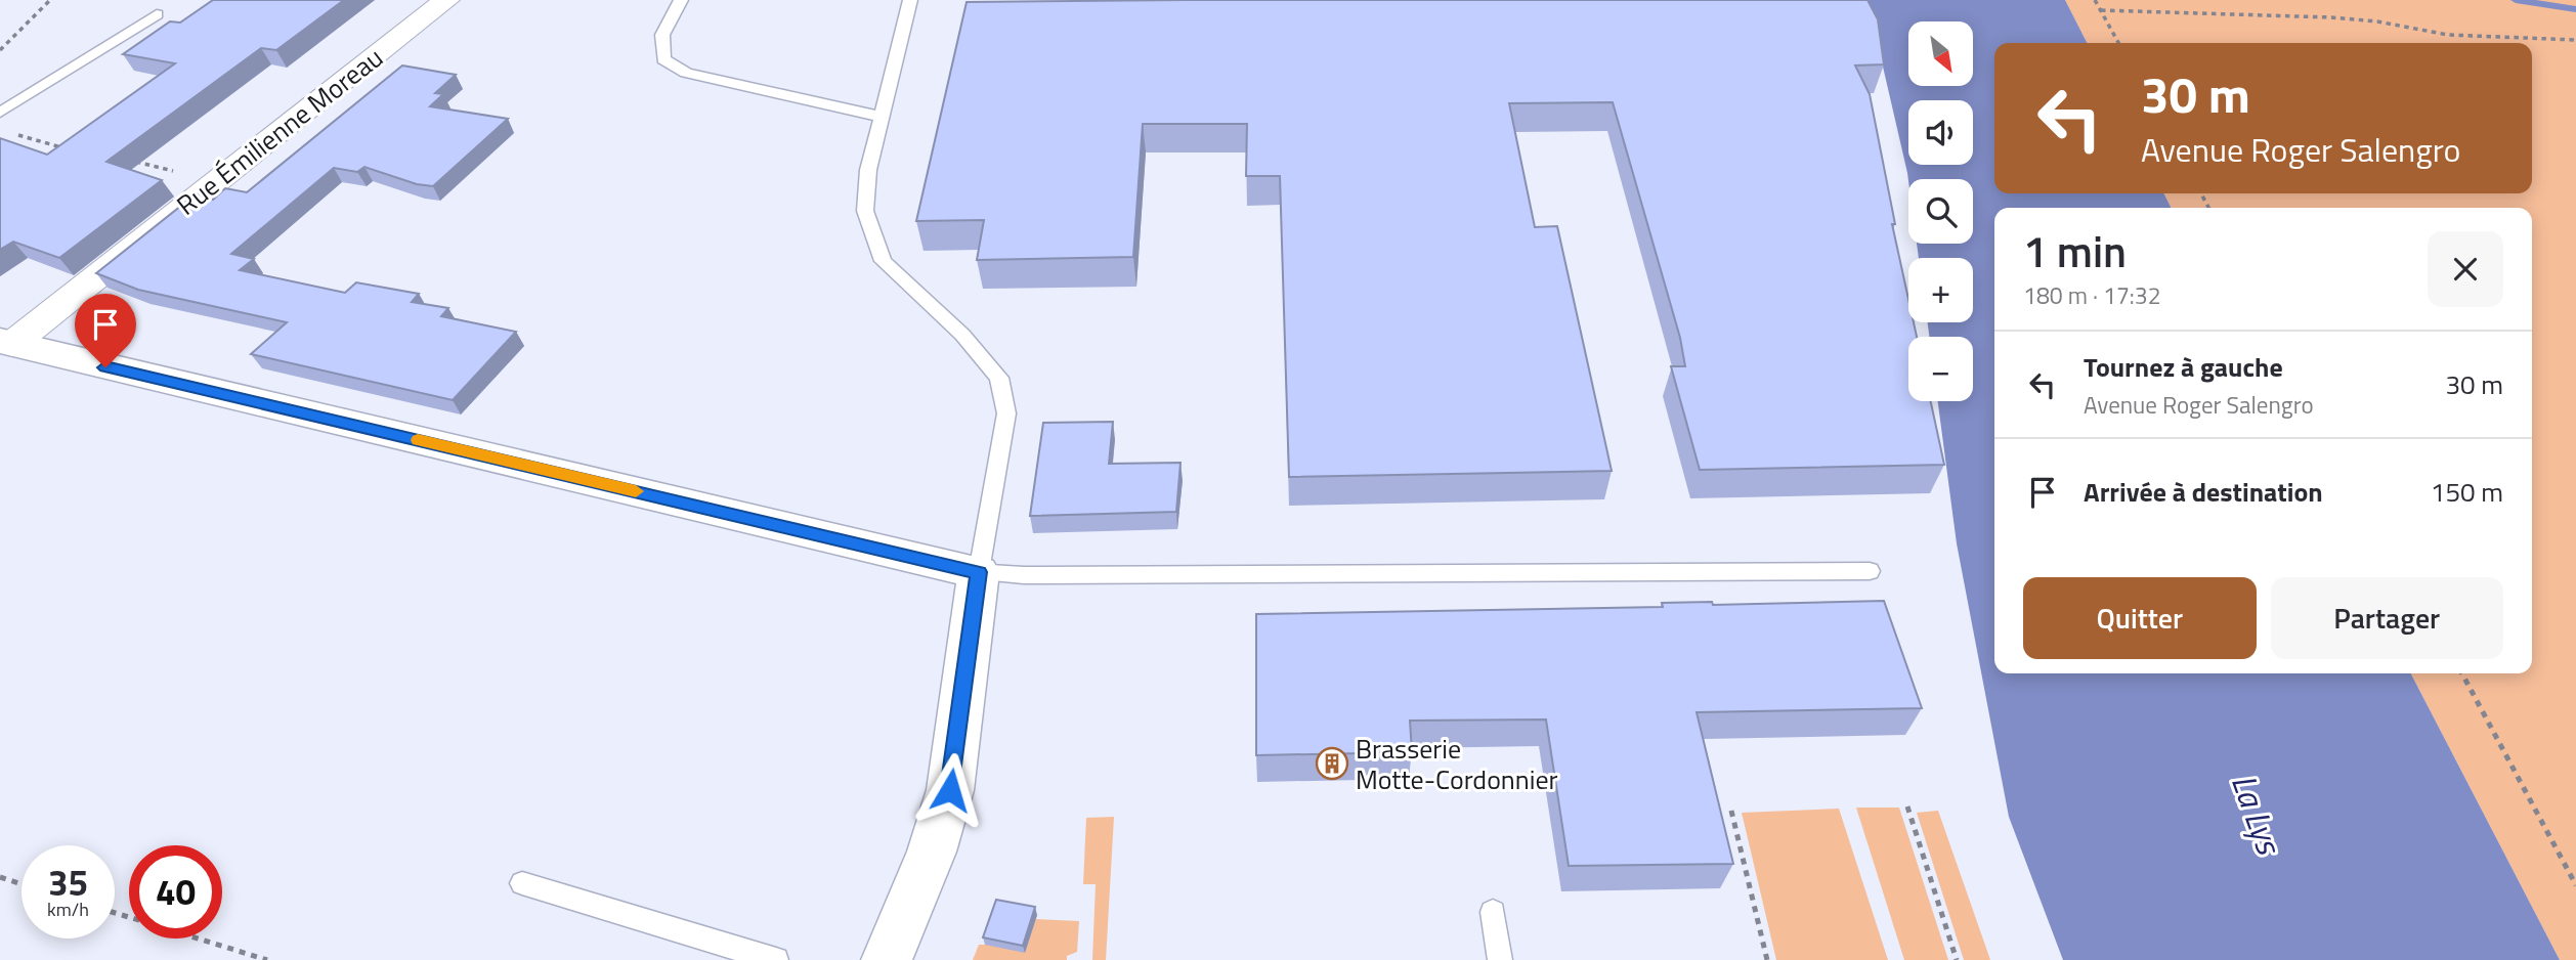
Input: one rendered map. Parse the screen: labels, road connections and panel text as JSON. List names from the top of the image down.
{
  "streets": {
    "street": ["Rue Émilienne Moreau"]
  },
  "water": ["La Lys"],
  "places": {
    "building": ["Brasserie Motte-Cordonnier"]
  },
  "north": "bottom right",
  "page": {
    "map_buttons": ["+", "−"],
    "turn": ["30 m", "Avenue Roger Salengro"],
    "heading": ["1 min", "180 m · 17:32"],
    "list": [
      {
        "name": "Tournez à gauche",
        "note": "Avenue Roger Salengro",
        "value": "30 m"
      },
      {
        "name": "Arrivée à destination",
        "value": "150 m"
      }
    ],
    "buttons": ["Quitter", "Partager"],
    "speed": "35 km/h",
    "limit": "40"
  }
}
